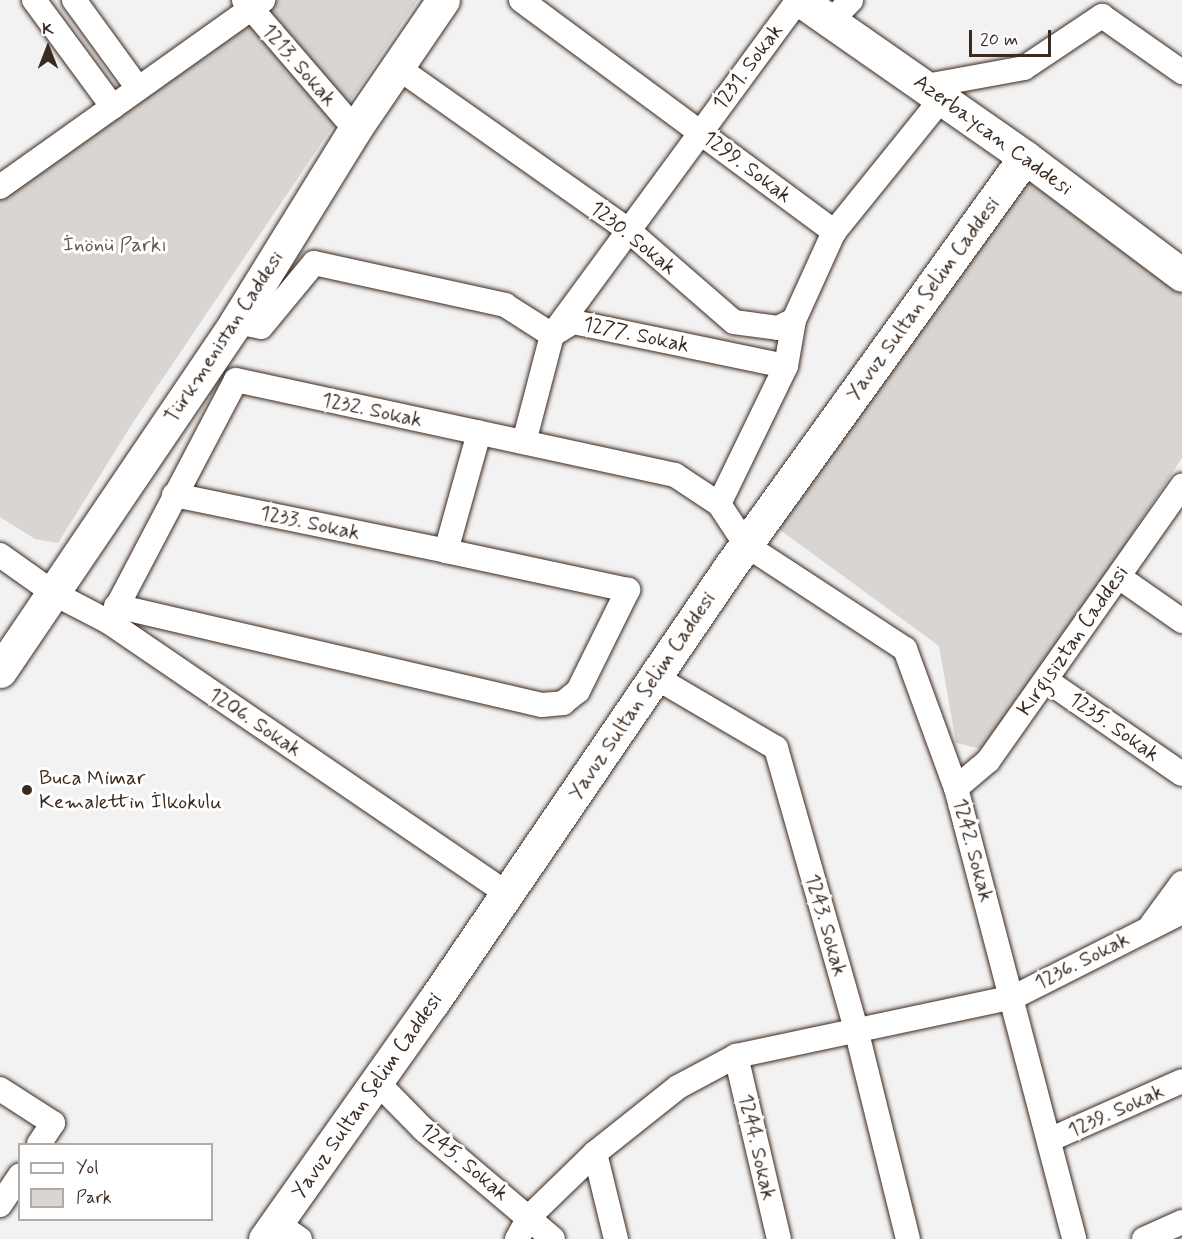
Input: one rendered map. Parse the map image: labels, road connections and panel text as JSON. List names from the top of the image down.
{
  "streets": {
    "main road": ["Azerbaycan Caddesi", "Yavuz Sultan Selim Caddesi", "Türkmenistan Caddesi"],
    "street": [
      "1213. Sokak",
      "1231. Sokak",
      "1299. Sokak",
      "1230. Sokak",
      "1277. Sokak",
      "1232. Sokak",
      "1233. Sokak",
      "Kırgısiztan Caddesi",
      "1206. Sokak",
      "1235. Sokak",
      "1242. Sokak",
      "1243. Sokak",
      "1236. Sokak",
      "1239. Sokak",
      "1244. Sokak",
      "1245. Sokak"
    ]
  },
  "crossings": [
    ["1213. Sokak", "Türkmenistan Caddesi"],
    ["1231. Sokak", "Azerbaycan Caddesi"],
    ["1231. Sokak", "1299. Sokak"],
    ["1231. Sokak", "1230. Sokak"],
    ["1231. Sokak", "1277. Sokak"],
    ["1231. Sokak", "1232. Sokak"],
    ["Azerbaycan Caddesi", "Yavuz Sultan Selim Caddesi"],
    ["1230. Sokak", "Türkmenistan Caddesi"],
    ["Yavuz Sultan Selim Caddesi", "1232. Sokak"],
    ["Yavuz Sultan Selim Caddesi", "1206. Sokak"],
    ["Yavuz Sultan Selim Caddesi", "1242. Sokak"],
    ["Yavuz Sultan Selim Caddesi", "1243. Sokak"],
    ["Yavuz Sultan Selim Caddesi", "1245. Sokak"],
    ["1277. Sokak", "Türkmenistan Caddesi"],
    ["Türkmenistan Caddesi", "1206. Sokak"],
    ["1232. Sokak", "1233. Sokak"],
    ["1232. Sokak", "1206. Sokak"],
    ["1232. Sokak", "1242. Sokak"],
    ["1233. Sokak", "1206. Sokak"],
    ["Kırgısiztan Caddesi", "1235. Sokak"],
    ["Kırgısiztan Caddesi", "1242. Sokak"],
    ["1242. Sokak", "1236. Sokak"],
    ["1242. Sokak", "1239. Sokak"],
    ["1243. Sokak", "1236. Sokak"],
    ["1236. Sokak", "1244. Sokak"],
    ["1236. Sokak", "1245. Sokak"]
  ],
  "parks": ["İnönü Parkı"],
  "places": ["Buca Mimar Kemalettin İlkokulu"],
  "legend": ["Yol", "Park"],
  "scale_bar": "20 m",
  "north": "top"
}
